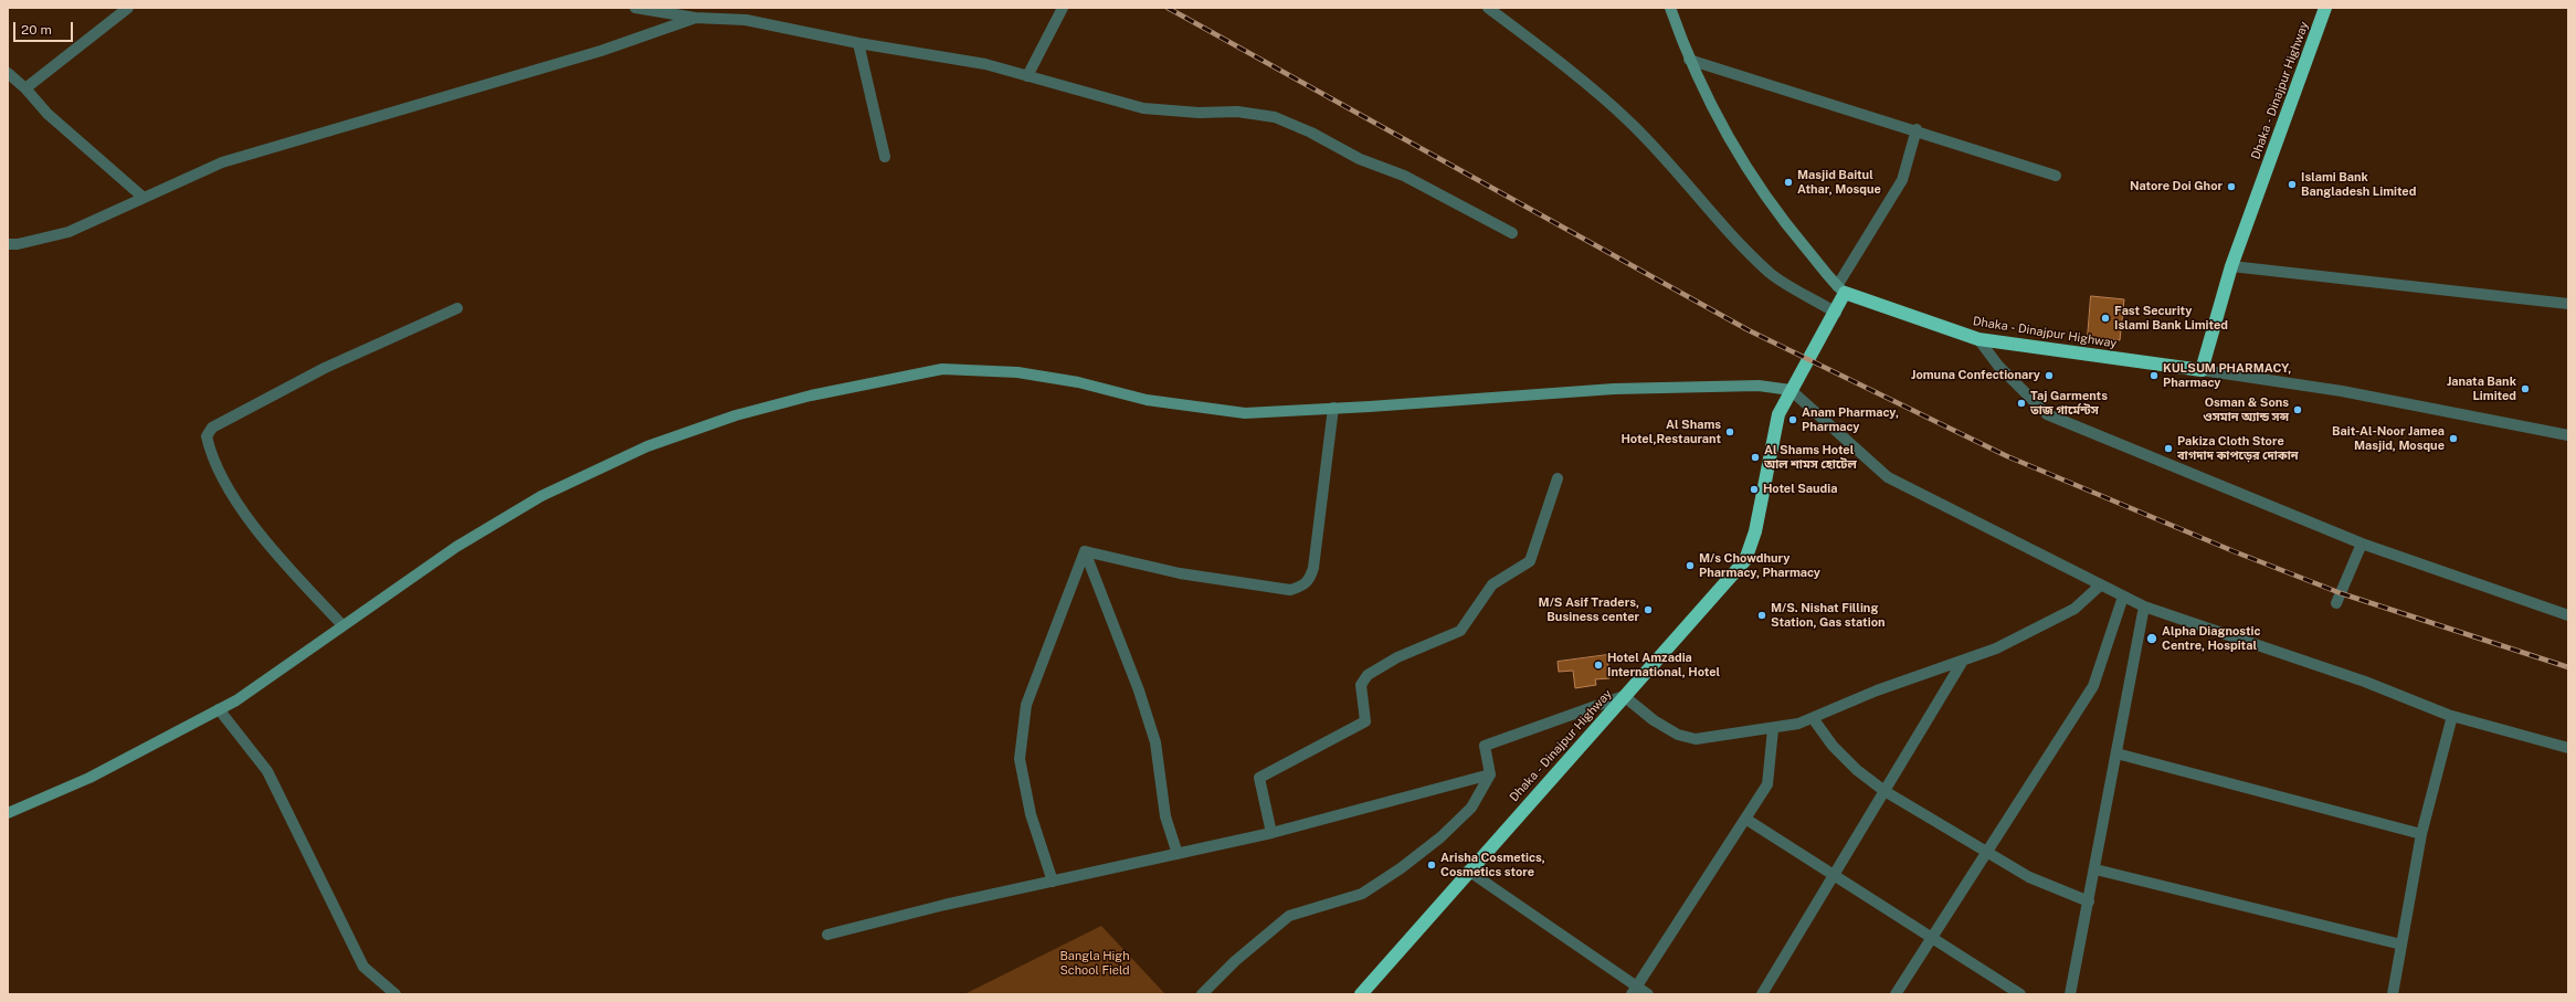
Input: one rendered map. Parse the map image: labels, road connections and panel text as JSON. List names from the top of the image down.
{
  "streets": {
    "highway": ["Dhaka - Dinajpur Highway"]
  },
  "parks": ["Bangla High School Field"],
  "places": [
    "Masjid Baitul Athar, Mosque",
    "Islami Bank Bangladesh Limited",
    "Natore Doi Ghor",
    "Fast Security Islami Bank Limited",
    "Jomuna Confectionary",
    "KULSUM PHARMACY, Pharmacy",
    "Janata Bank Limited",
    "Taj Garments তাজ গার্মেন্টস",
    "Osman & Sons ওসমান অ্যান্ড সন্স",
    "Anam Pharmacy, Pharmacy",
    "Al Shams Hotel,Restaurant",
    "Bait-Al-Noor Jamea Masjid, Mosque",
    "Pakiza Cloth Store বাগদাদ কাপড়ের দোকান",
    "Al Shams Hotel আল শামস হোটেল",
    "Hotel Saudia",
    "M/s Chowdhury Pharmacy, Pharmacy",
    "M/S Asif Traders, Business center",
    "M/S. Nishat Filling Station, Gas station",
    "Alpha Diagnostic Centre, Hospital",
    "Hotel Amzadia International, Hotel",
    "Arisha Cosmetics, Cosmetics store"
  ],
  "scale_bar": "20 m"
}
